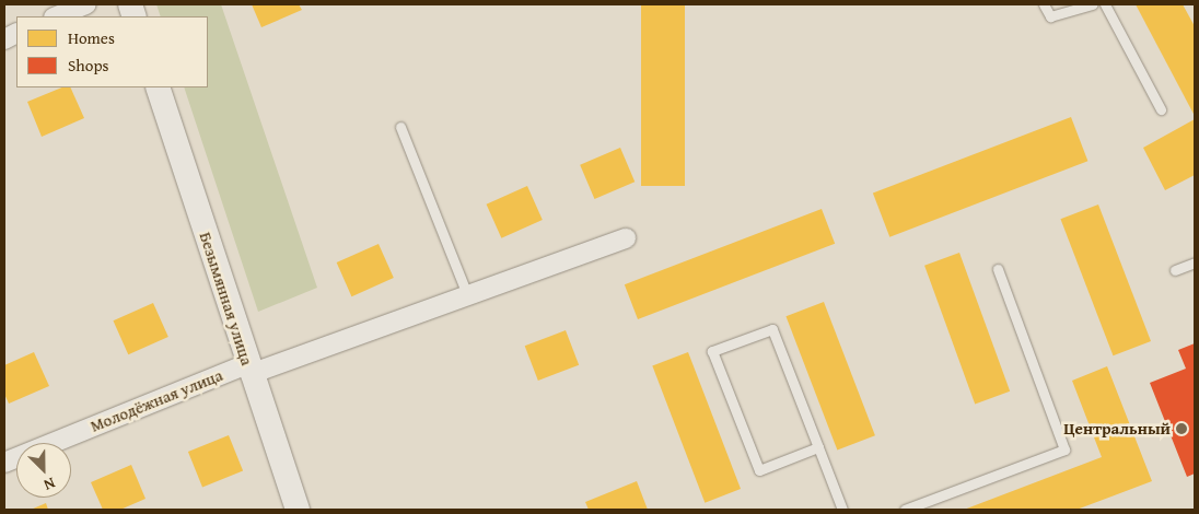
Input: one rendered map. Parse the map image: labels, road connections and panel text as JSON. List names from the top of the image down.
{
  "streets": {
    "street": ["Безымянная улица", "Молодёжная улица"]
  },
  "crossings": [
    ["Безымянная улица", "Молодёжная улица"]
  ],
  "places": ["Центральный"],
  "legend": ["Homes", "Shops"],
  "north": "bottom right"
}
